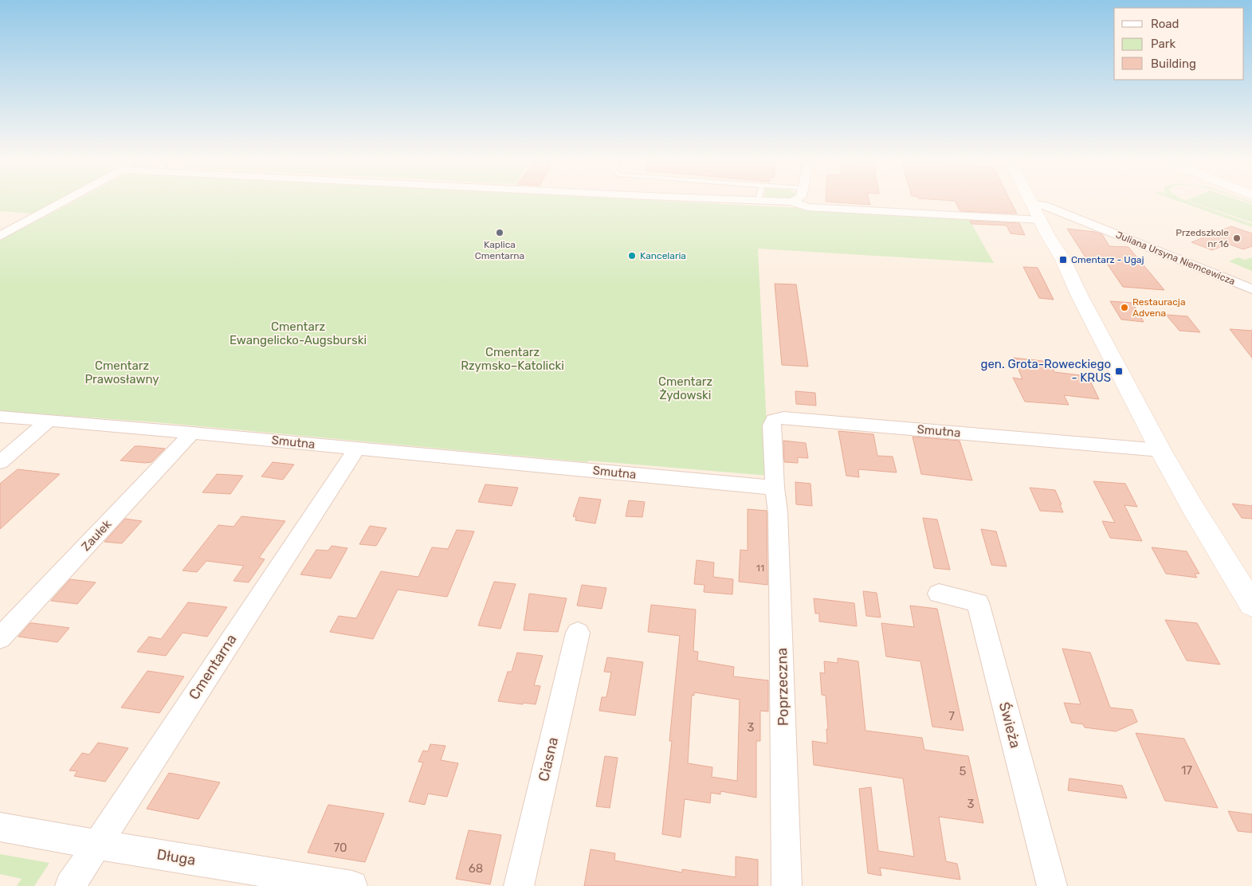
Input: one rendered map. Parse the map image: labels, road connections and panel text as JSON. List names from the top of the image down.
{
  "streets": {
    "street": [
      "Juliana Ursyna Niemcewicza",
      "Smutna",
      "Zaułek",
      "Cmentarna",
      "Poprzeczna",
      "Świeża",
      "Ciasna",
      "Długa"
    ]
  },
  "crossings": [
    ["Smutna", "Zaułek"],
    ["Smutna", "Cmentarna"],
    ["Smutna", "Poprzeczna"],
    ["Cmentarna", "Długa"]
  ],
  "parks": [
    "Cmentarz Ewangelicko-Augsburski",
    "Cmentarz Rzymsko–Katolicki",
    "Cmentarz Prawosławny",
    "Cmentarz Żydowski"
  ],
  "places": {
    "other": [
      "Kaplica Cmentarna",
      "Przedszkole nr 16",
      "Kancelaria",
      "Restauracja Advena"
    ],
    "transit": ["Cmentarz - Ugaj", "gen. Grota-Roweckiego - KRUS"]
  },
  "house_numbers": [
    "11",
    "7",
    "3",
    "17",
    "5",
    "3",
    "70",
    "68"
  ],
  "legend": ["Road", "Park", "Building"]
}
